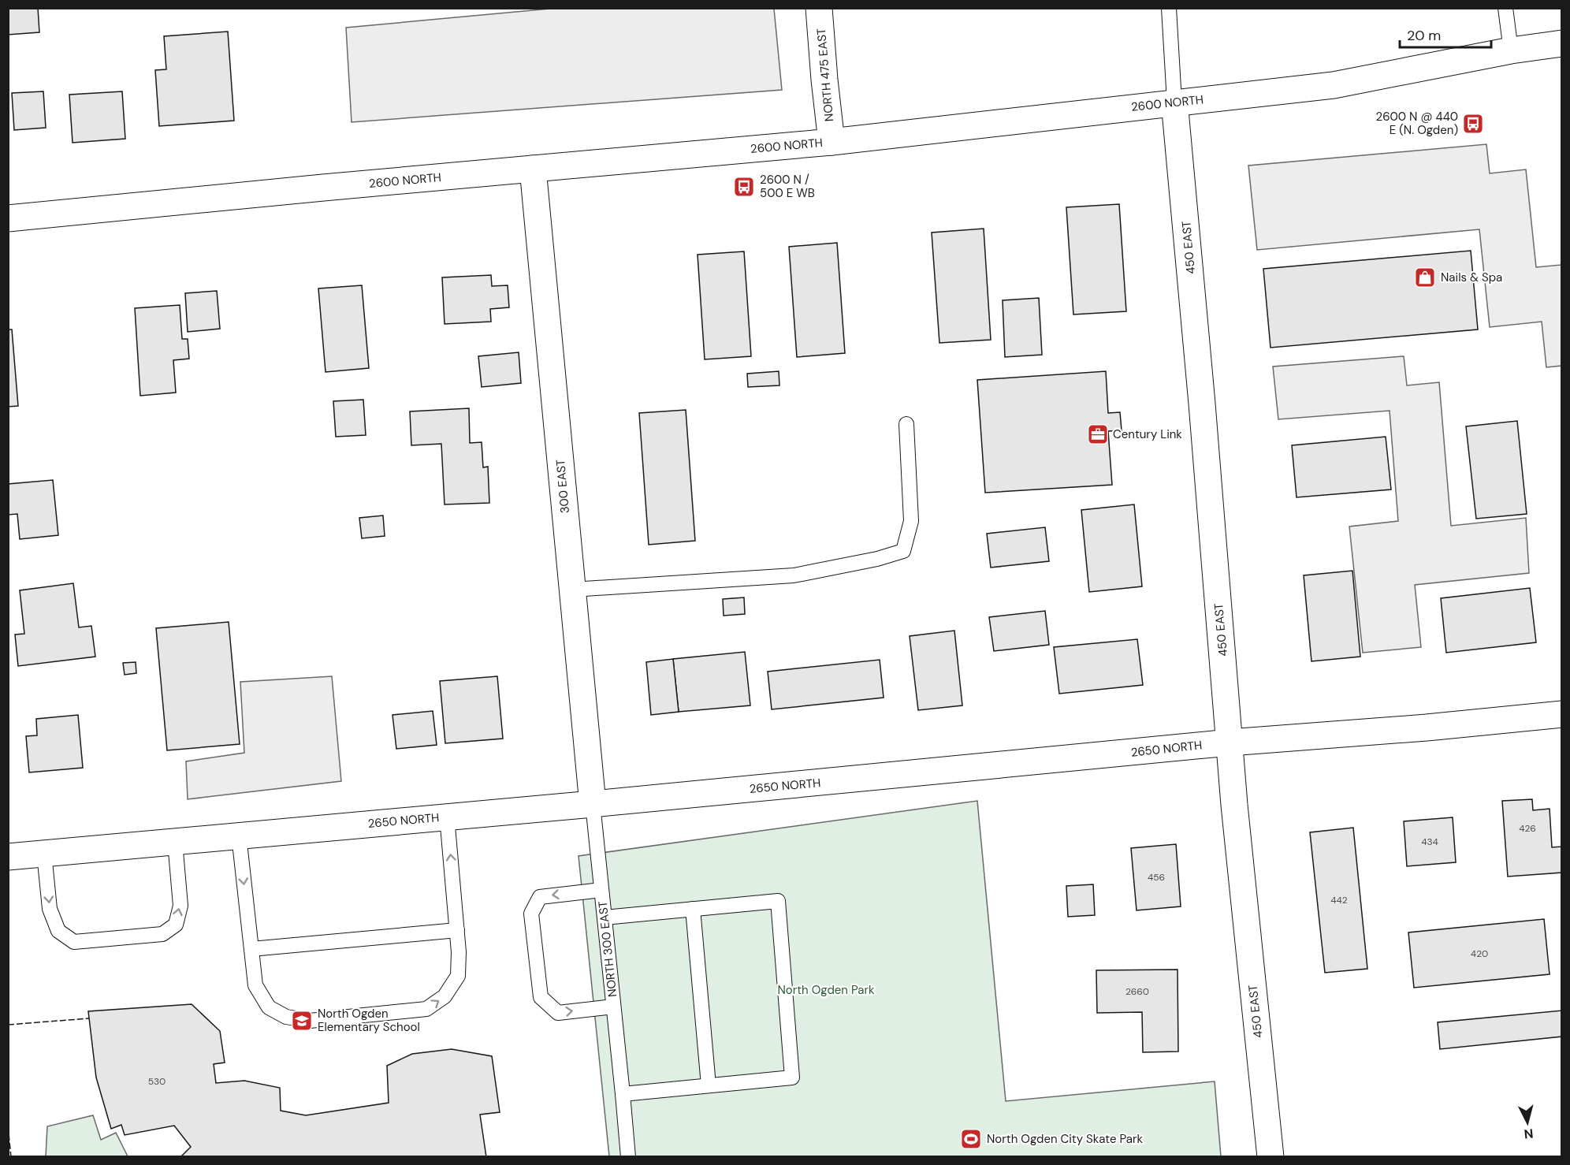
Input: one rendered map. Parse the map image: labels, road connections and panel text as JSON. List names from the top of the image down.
{
  "streets": {
    "street": [
      "NORTH 475 EAST",
      "2600 NORTH",
      "450 EAST",
      "300 EAST",
      "2650 NORTH"
    ],
    "lane": ["NORTH 300 EAST"]
  },
  "crossings": [
    ["NORTH 475 EAST", "2600 NORTH"],
    ["2600 NORTH", "450 EAST"],
    ["2600 NORTH", "300 EAST"],
    ["450 EAST", "2650 NORTH"],
    ["300 EAST", "2650 NORTH"],
    ["300 EAST", "NORTH 300 EAST"],
    ["2650 NORTH", "NORTH 300 EAST"]
  ],
  "parks": ["North Ogden Park"],
  "places": {
    "bus stop": ["2600 N @ 440 E (N. Ogden)", "2600 N / 500 E WB"],
    "shop": ["Nails & Spa"],
    "office": ["Century Link"],
    "school or university": ["North Ogden Elementary School"],
    "sports": ["North Ogden City Skate Park"]
  },
  "house_numbers": [
    "426",
    "434",
    "456",
    "442",
    "420",
    "2660",
    "530"
  ],
  "scale_bar": "20 m",
  "north": "bottom"
}
